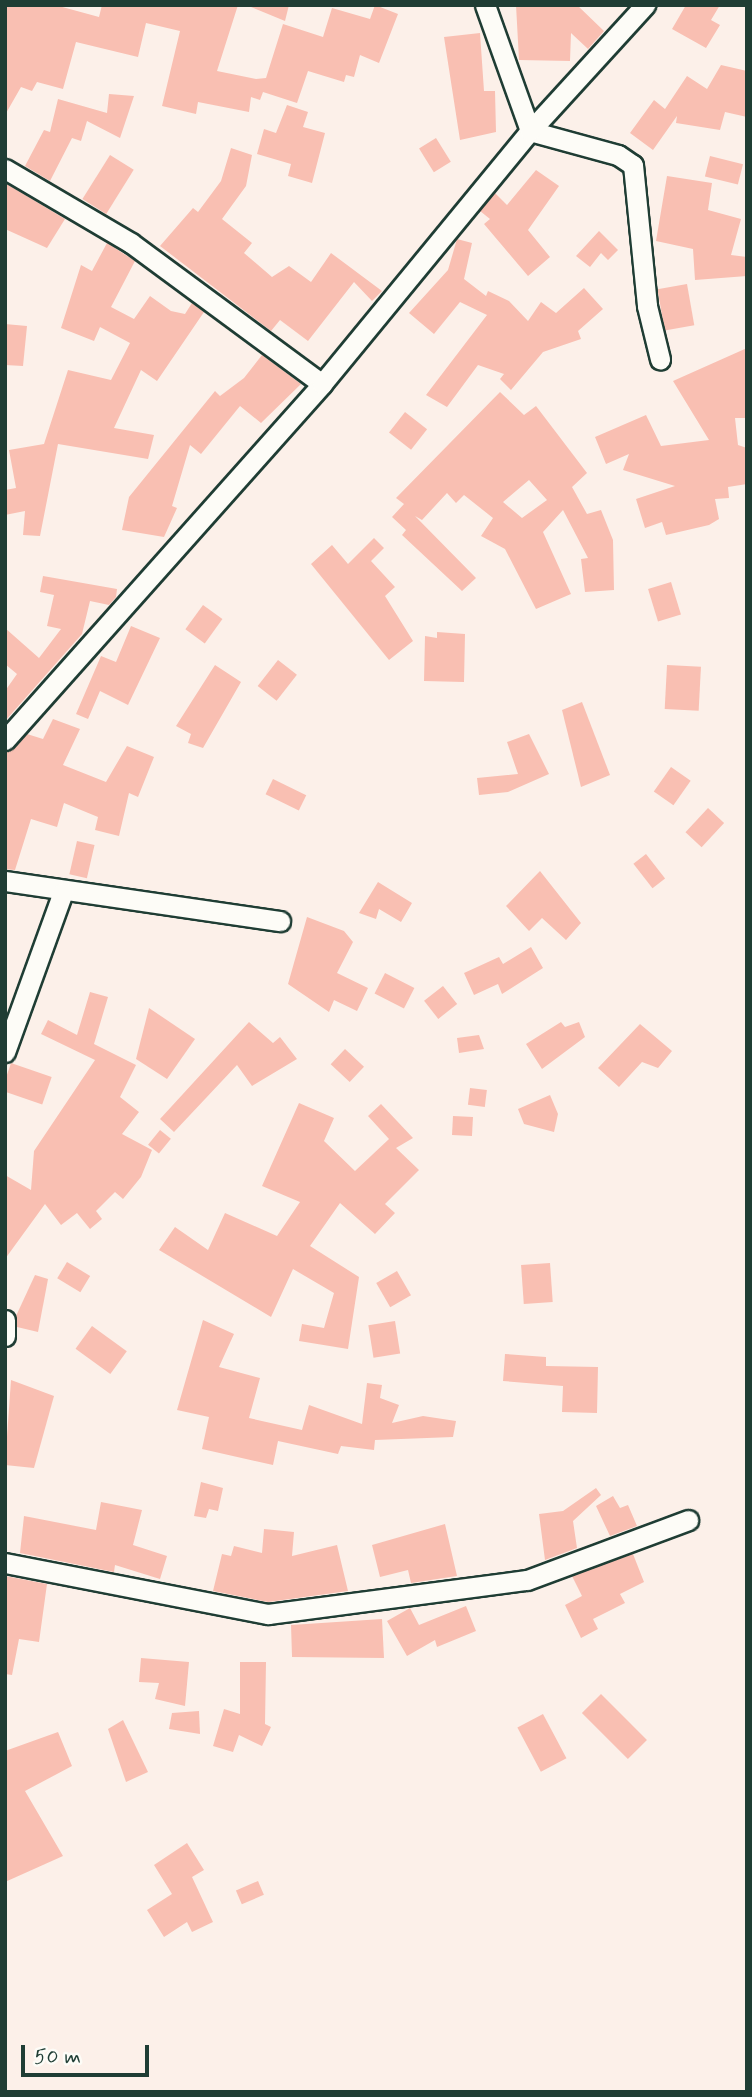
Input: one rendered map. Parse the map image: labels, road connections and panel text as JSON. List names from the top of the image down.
{
  "scale_bar": "50 m"
}
